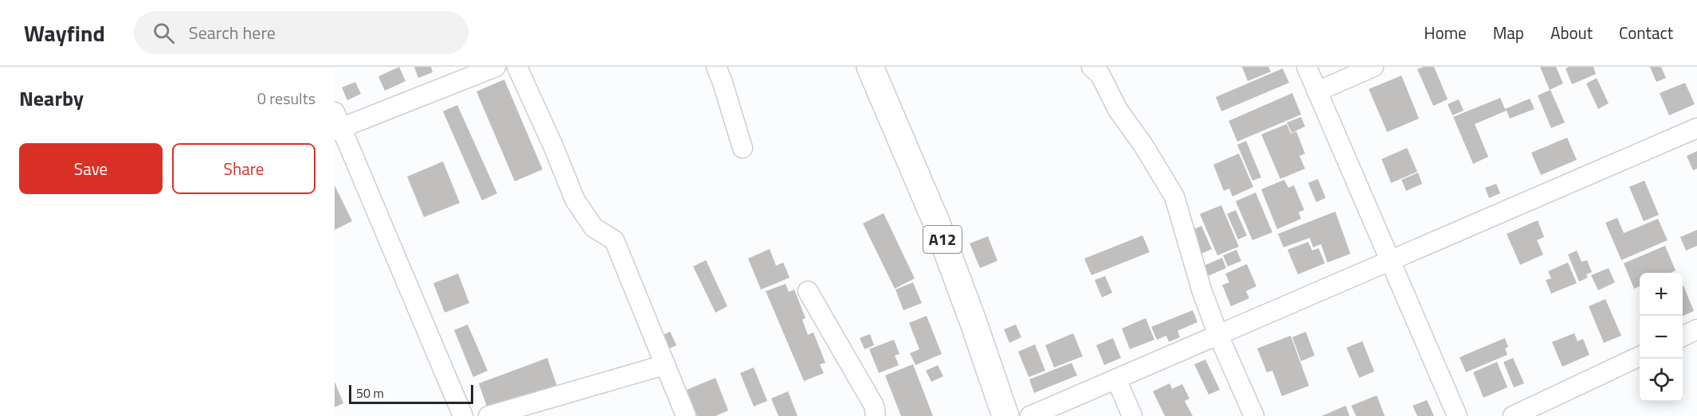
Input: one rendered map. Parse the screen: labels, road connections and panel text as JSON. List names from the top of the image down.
{
  "streets": {
    "main road": ["A12"]
  },
  "scale_bar": "50 m",
  "page": {
    "header": "Wayfind",
    "search": "Search here",
    "nav": [
      "Home",
      "Map",
      "About",
      "Contact"
    ],
    "heading": ["Nearby", "0 results"],
    "buttons": ["Save", "Share"],
    "map_buttons": ["+", "−"],
    "scale": "50 m"
  }
}
